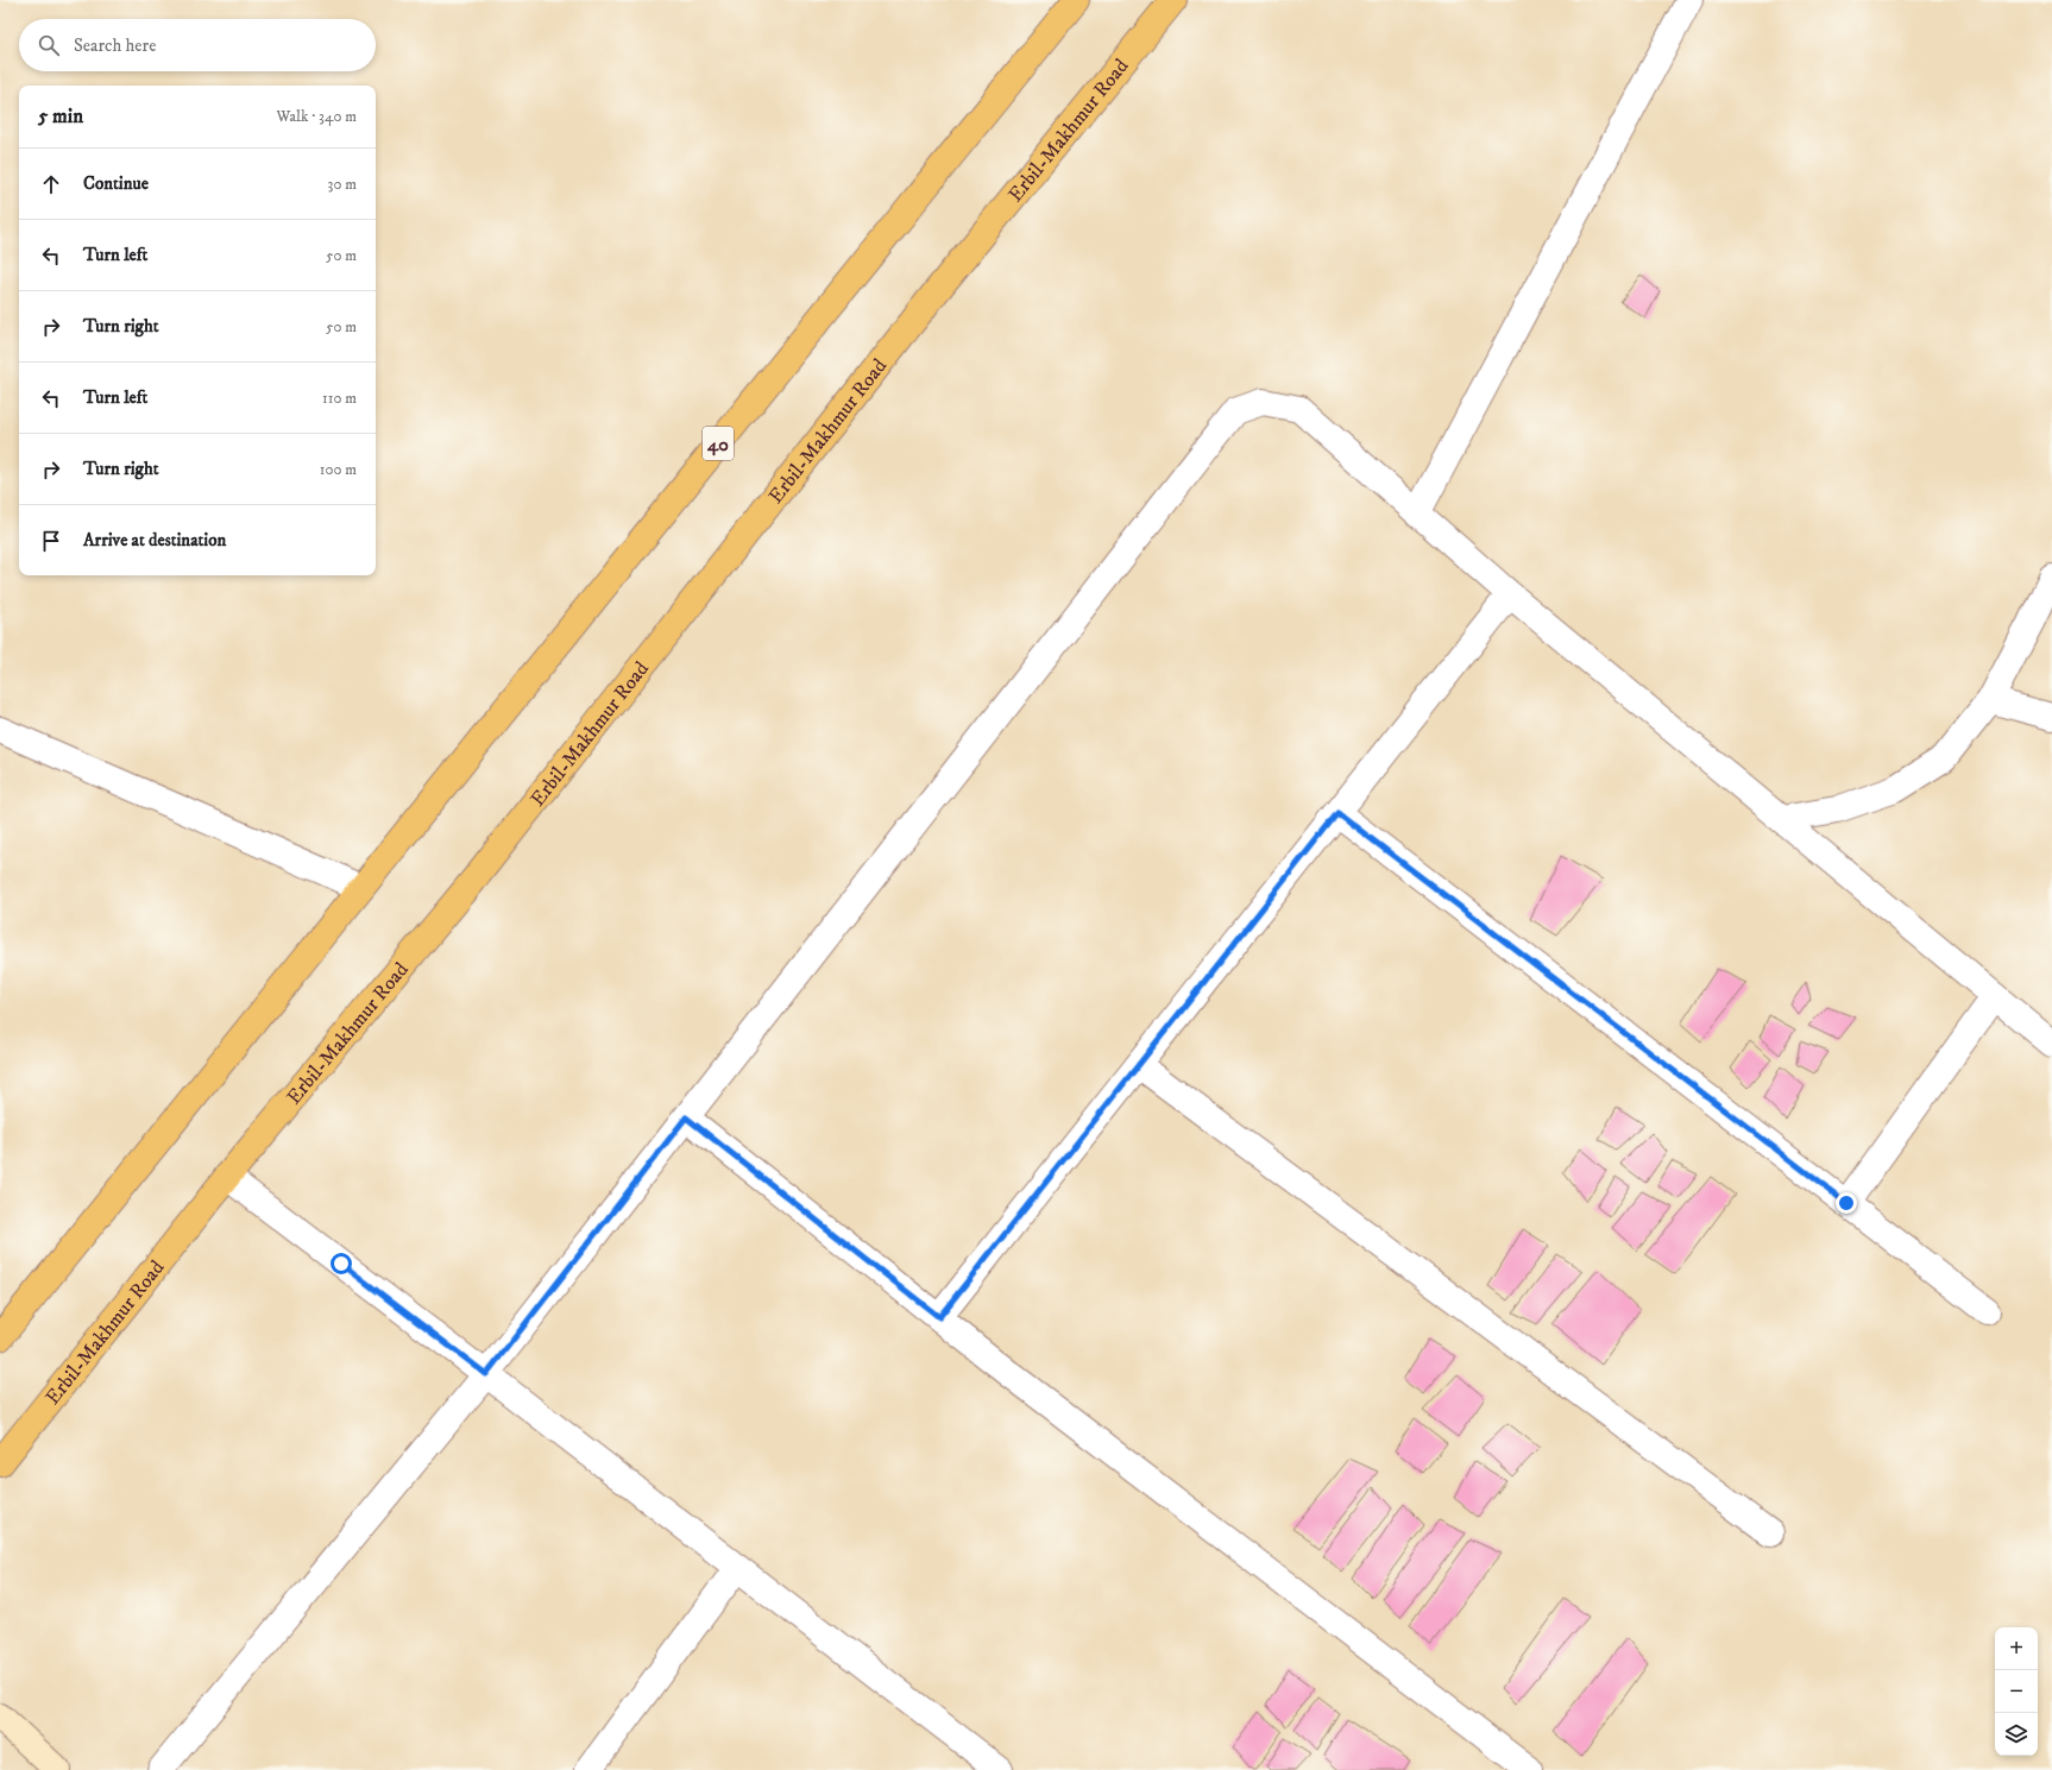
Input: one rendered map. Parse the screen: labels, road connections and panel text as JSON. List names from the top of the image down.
{
  "streets": {
    "highway": ["Erbil-Makhmur Road", "40"]
  },
  "page": {
    "search": "Search here",
    "heading": ["5 min", "Walk · 340 m"],
    "list": [
      ["Continue", "30 m"],
      ["Turn left", "50 m"],
      ["Turn right", "50 m"],
      ["Turn left", "110 m"],
      ["Turn right", "100 m"],
      "Arrive at destination"
    ],
    "map_buttons": ["+", "−"]
  }
}
